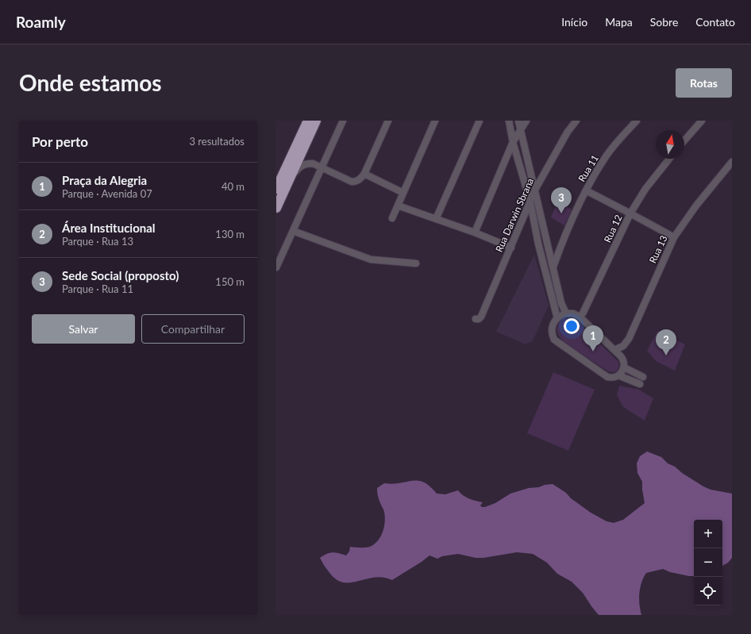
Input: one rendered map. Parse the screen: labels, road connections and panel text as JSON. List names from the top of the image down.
{
  "streets": {
    "street": [
      "Rua 11",
      "Rua Darwin Sbrana",
      "Rua 12",
      "Rua 13"
    ]
  },
  "north": "top",
  "page": {
    "header": "Roamly",
    "nav": [
      "Início",
      "Mapa",
      "Sobre",
      "Contato"
    ],
    "buttons": [
      "Rotas",
      ["Salvar", "Compartilhar"]
    ],
    "title": "Onde estamos",
    "heading": ["Por perto", "3 resultados"],
    "list": [
      {
        "mark": "1",
        "name": "Praça da Alegria",
        "note": "Parque · Avenida 07",
        "value": "40 m"
      },
      {
        "mark": "2",
        "name": "Área Institucional",
        "note": "Parque · Rua 13",
        "value": "130 m"
      },
      {
        "mark": "3",
        "name": "Sede Social (proposto)",
        "note": "Parque · Rua 11",
        "value": "150 m"
      }
    ],
    "pins": ["3", "1", "2"],
    "map_buttons": ["+", "−"]
  }
}
